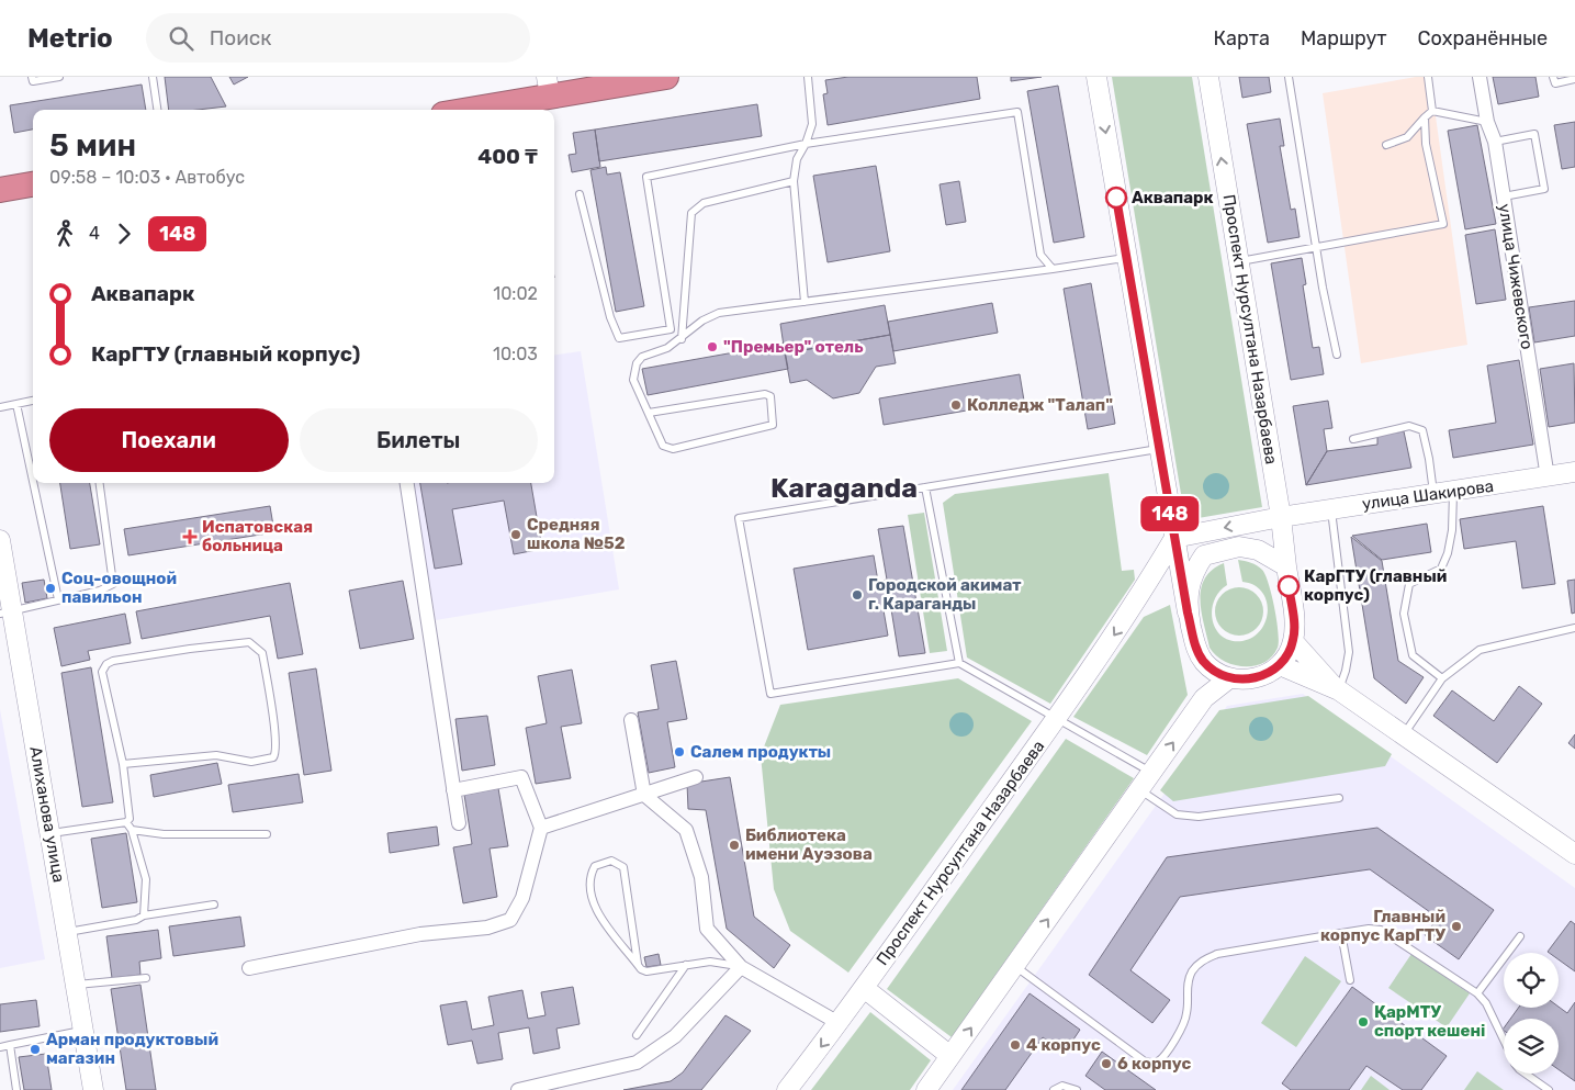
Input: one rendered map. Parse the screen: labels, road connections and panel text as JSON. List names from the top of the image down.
{
  "streets": {
    "main road": ["Проспект Нурсултана Назарбаева", "улица Шакирова", "Алиханова улица"],
    "street": ["улица Чижевского"]
  },
  "crossings": [
    ["улица Чижевского", "улица Шакирова"],
    ["Проспект Нурсултана Назарбаева", "улица Шакирова"]
  ],
  "districts": ["Karaganda"],
  "places": {
    "other": [
      "Аквапарк",
      "\"Премьер\" отель",
      "Колледж \"Талап\"",
      "Средняя школа №52",
      "КарГТУ (главный корпус)",
      "Соц-овощной павильон",
      "Городской акимат г. Караганды",
      "Салем продукты",
      "Библиотека имени Ауэзова",
      "Главный корпус КарГТУ",
      "ҚарМТУ спорт кешені",
      "4 корпус",
      "Арман продуктовый магазин",
      "6 корпус"
    ],
    "health": ["Испатовская больница"]
  },
  "lines": ["bus line 148"],
  "page": {
    "header": "Metrio",
    "search": "Поиск",
    "nav": ["Карта", "Маршрут", "Сохранённые"],
    "on_map": "148",
    "heading": ["5 мин", "09:58 – 10:03 · Автобус", "400 ₸"],
    "legs": ["4", "148"],
    "list": [
      {
        "name": "Аквапарк",
        "value": "10:02"
      },
      {
        "name": "КарГТУ (главный корпус)",
        "value": "10:03"
      }
    ],
    "buttons": ["Поехали", "Билеты"]
  }
}
